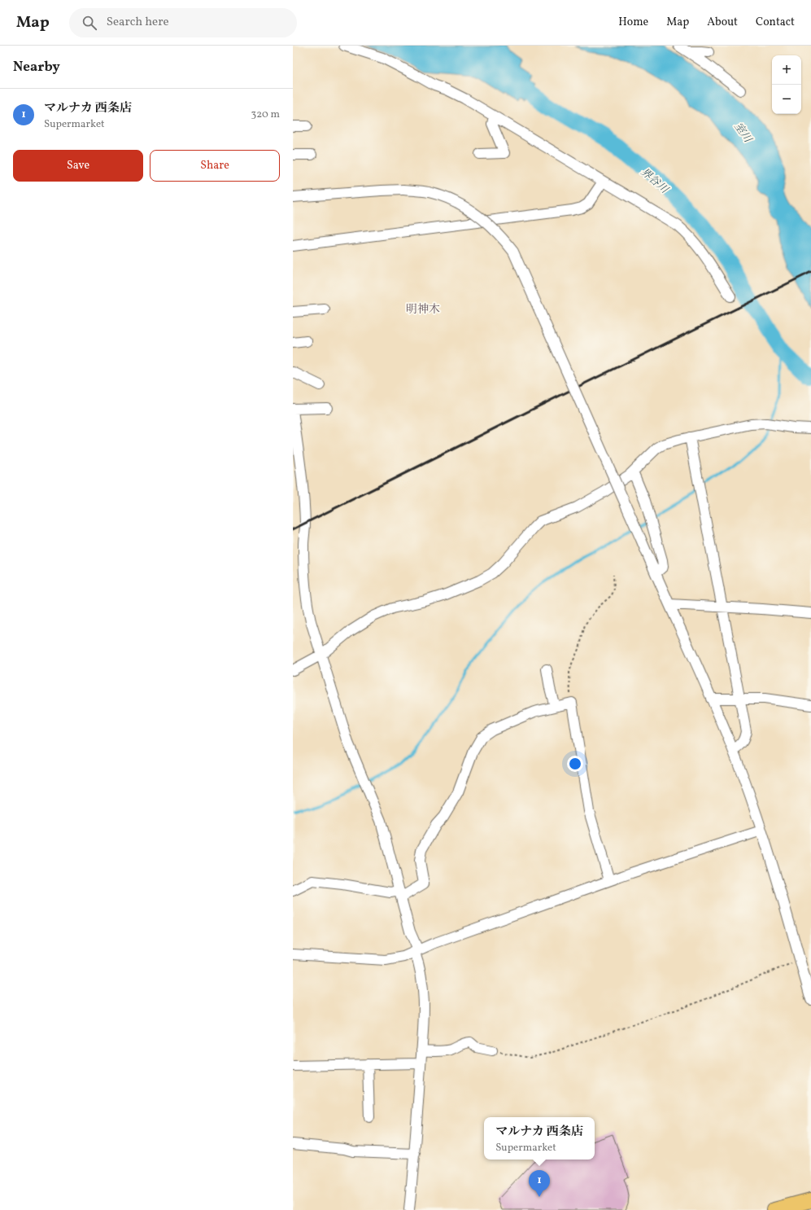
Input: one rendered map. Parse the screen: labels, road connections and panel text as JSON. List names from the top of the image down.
{
  "districts": ["明神木"],
  "water": ["室川", "界谷川"],
  "page": {
    "header": "Map",
    "search": "Search here",
    "nav": [
      "Home",
      "Map",
      "About",
      "Contact"
    ],
    "heading": "Nearby",
    "map_buttons": ["+", "−"],
    "list": [
      {
        "mark": "1",
        "name": "マルナカ 西条店",
        "note": "Supermarket",
        "value": "320 m"
      }
    ],
    "buttons": ["Save", "Share"],
    "popup": ["マルナカ 西条店", "Supermarket"],
    "pins": "1"
  }
}
